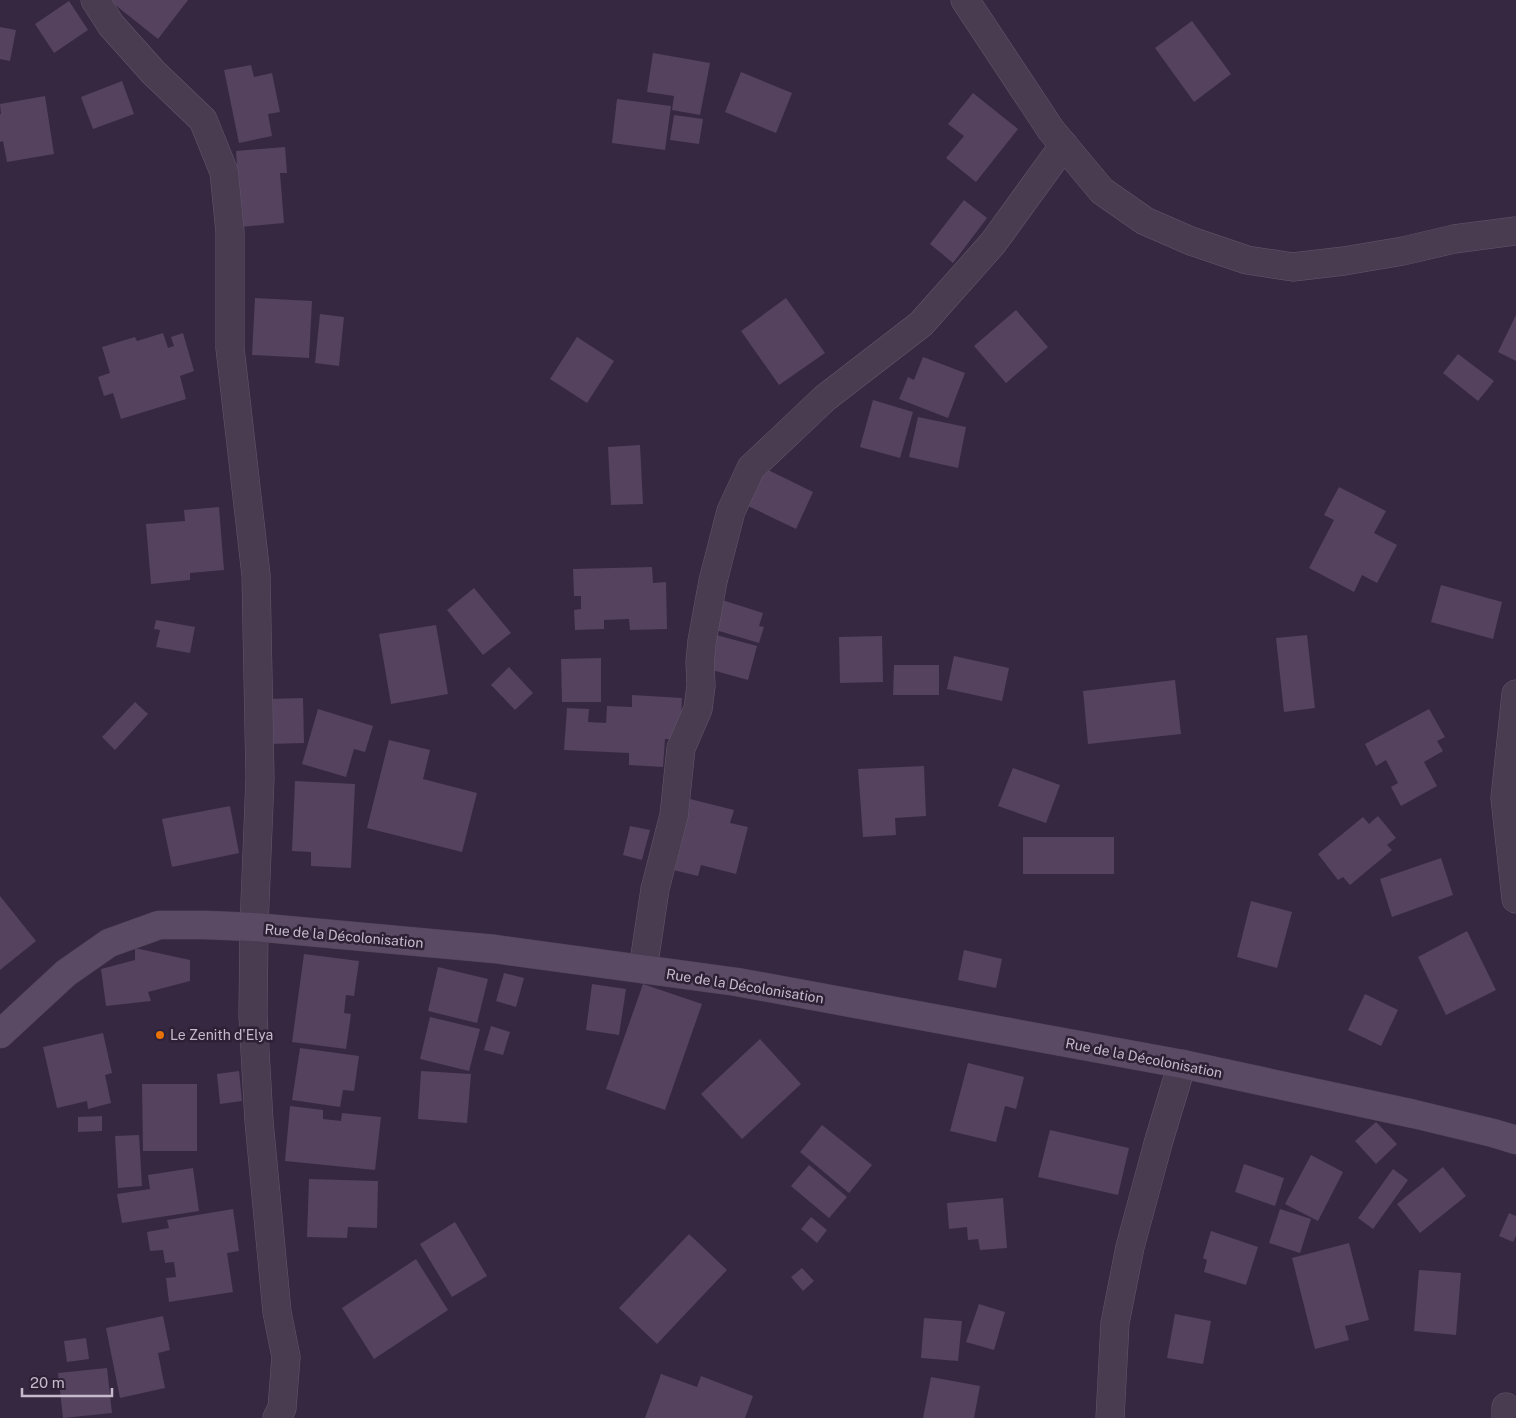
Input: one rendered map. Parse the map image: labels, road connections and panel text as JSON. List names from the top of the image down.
{
  "streets": {
    "street": ["Rue de la Décolonisation"]
  },
  "places": ["Le Zenith d'Elya"],
  "scale_bar": "20 m"
}
